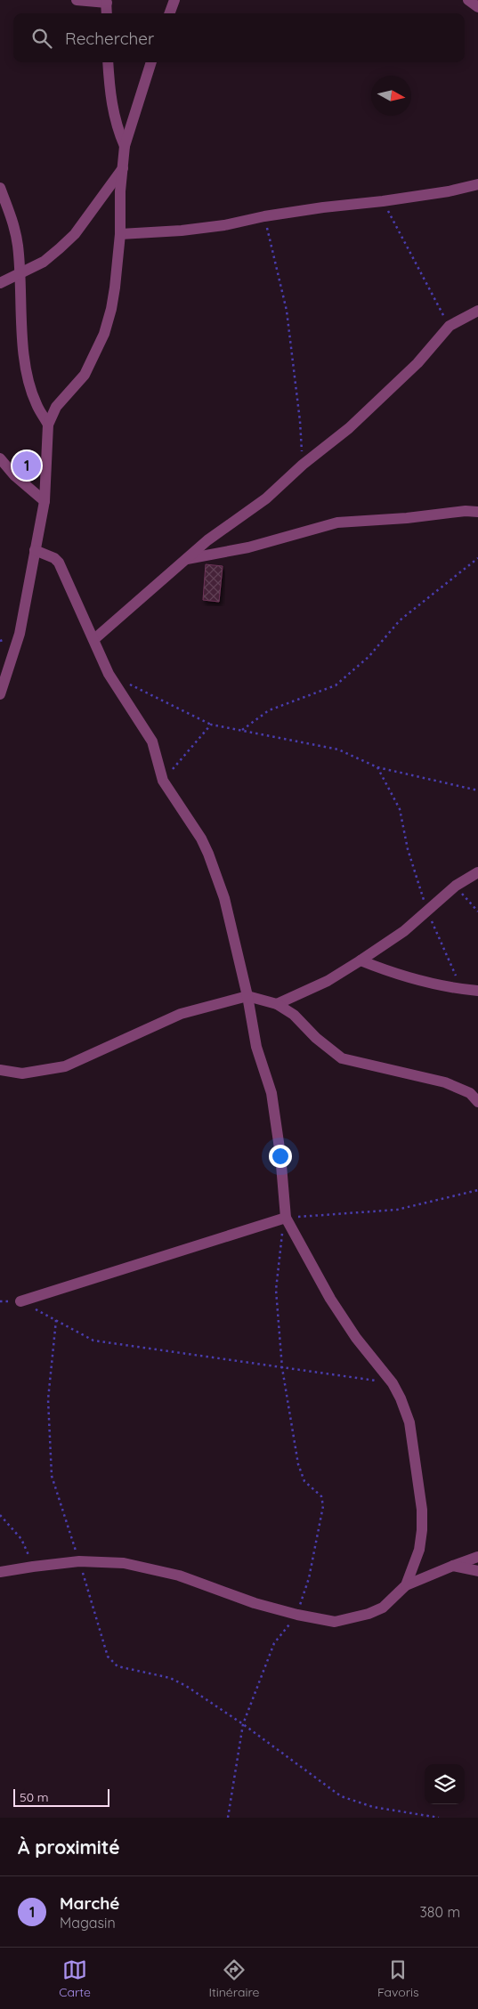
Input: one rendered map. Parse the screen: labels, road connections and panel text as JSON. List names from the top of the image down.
{
  "scale_bar": "50 m",
  "north": "right",
  "page": {
    "search": "Rechercher",
    "pins": "1",
    "scale": "50 m",
    "heading": "À proximité",
    "list": [
      {
        "mark": "1",
        "name": "Marché",
        "note": "Magasin",
        "value": "380 m"
      }
    ],
    "nav": ["Carte", "Itinéraire", "Favoris"]
  }
}
